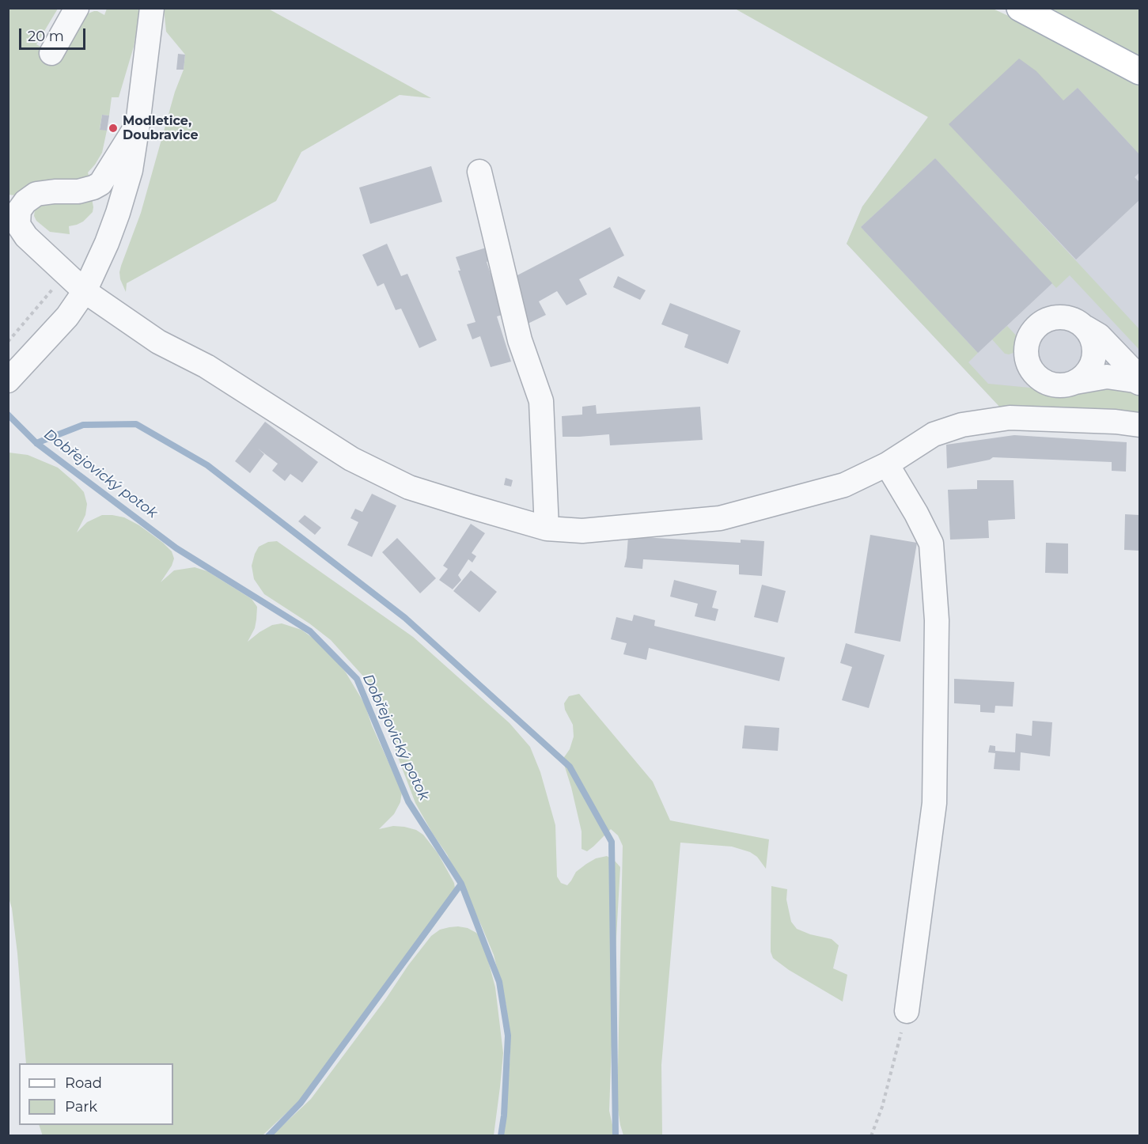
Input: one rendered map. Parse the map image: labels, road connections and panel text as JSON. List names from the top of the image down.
{
  "water": ["Dobřejovický potok"],
  "places": ["Modletice, Doubravice"],
  "legend": ["Road", "Park"],
  "scale_bar": "20 m"
}
